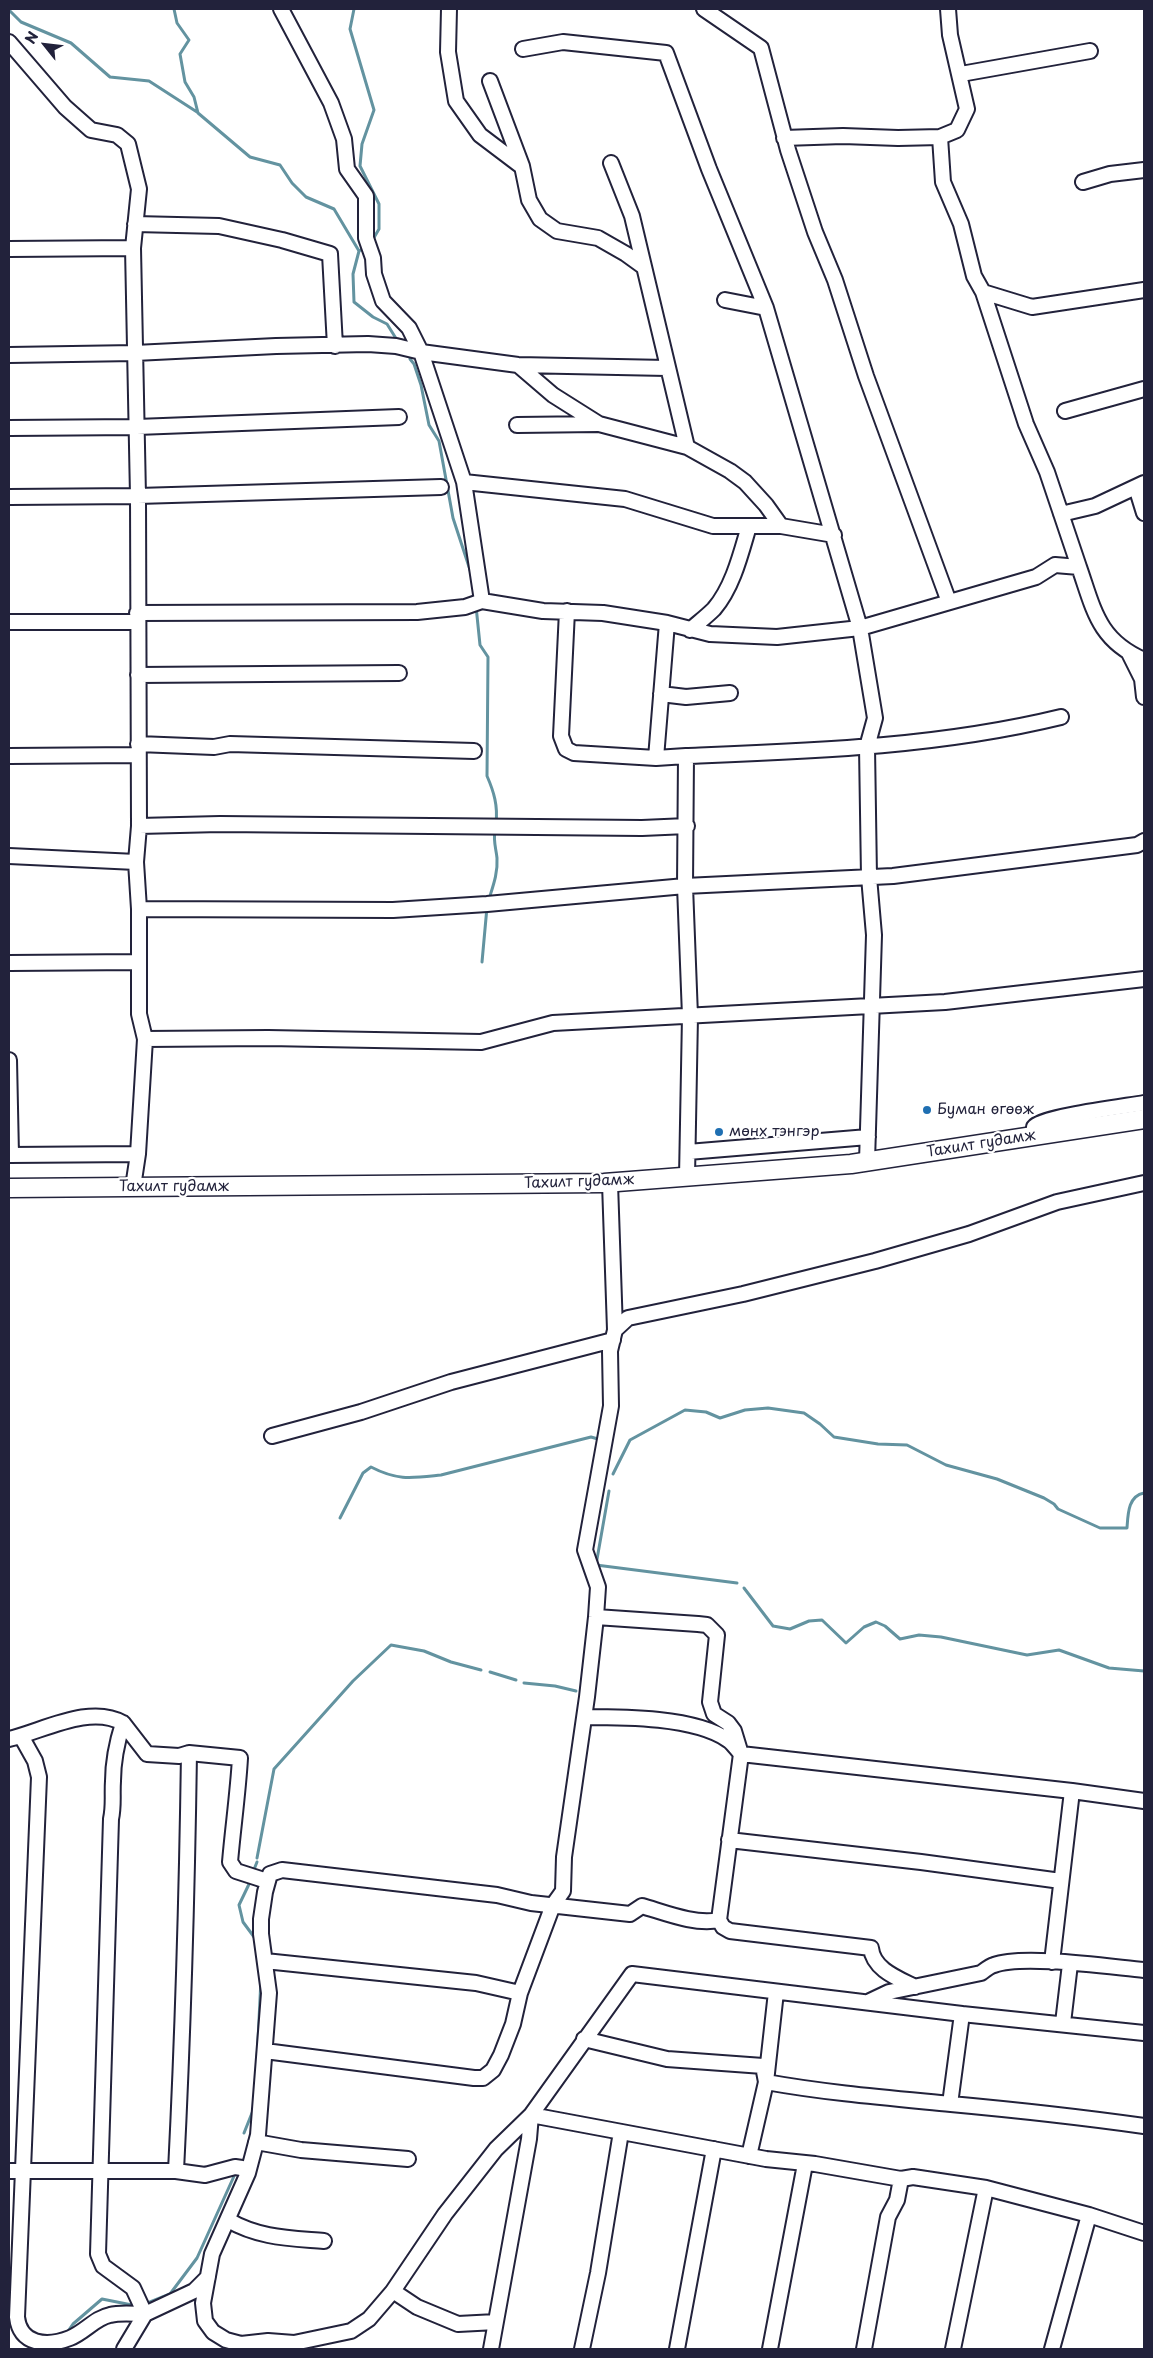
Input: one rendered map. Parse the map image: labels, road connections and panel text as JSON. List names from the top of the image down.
{
  "streets": {
    "main road": ["Тахилт гудамж"]
  },
  "places": ["Буман өгөөж", "мөнх тэнгэр"],
  "north": "top left"
}
